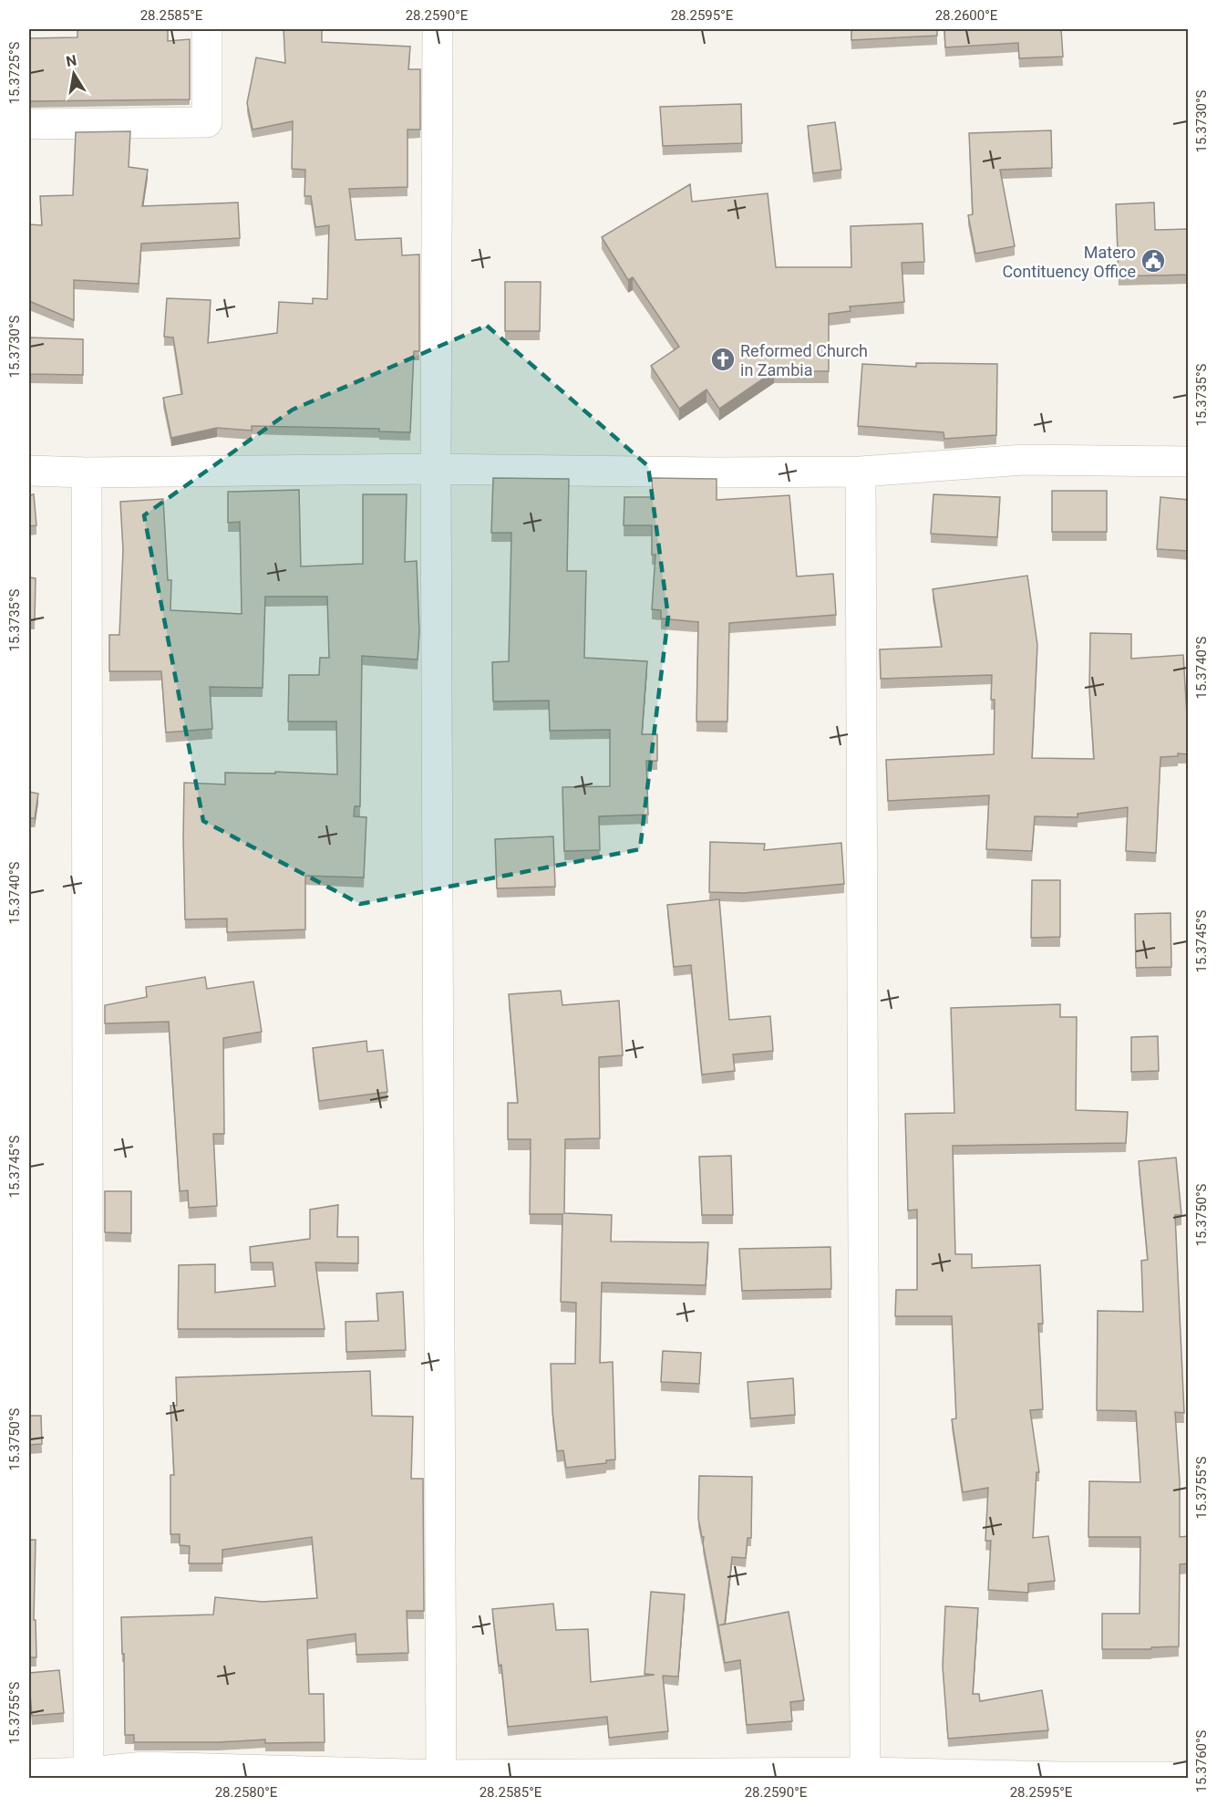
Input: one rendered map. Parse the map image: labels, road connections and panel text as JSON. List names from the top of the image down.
{
  "places": {
    "public building": ["Matero Contituency Office"],
    "church": ["Reformed Church in Zambia"]
  },
  "north": "top",
  "coordinates": [
    "28.2585°E",
    "28.2590°E",
    "28.2595°E",
    "28.2600°E",
    "15.3725°S",
    "15.3730°S",
    "15.3735°S",
    "15.3740°S",
    "15.3745°S",
    "15.3750°S",
    "15.3755°S",
    "15.3760°S",
    "28.2580°E"
  ]
}
